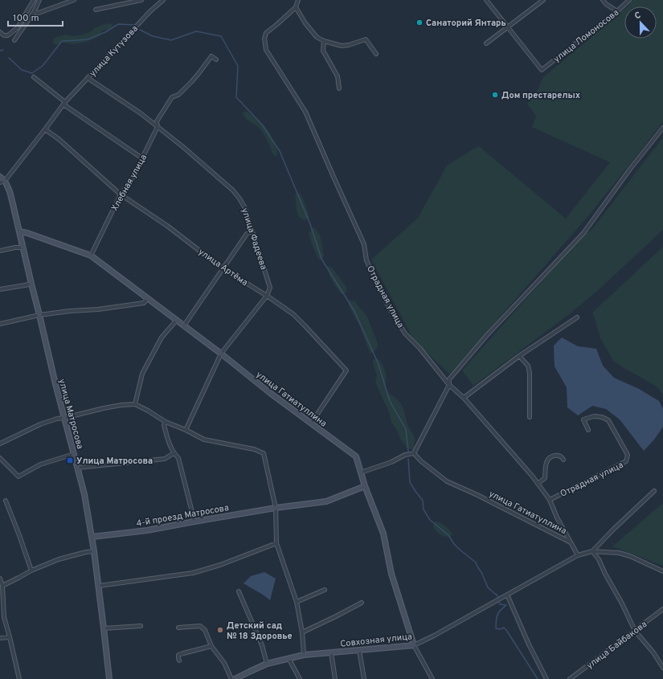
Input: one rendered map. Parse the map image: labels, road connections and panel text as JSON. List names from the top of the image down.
{
  "streets": {
    "street": [
      "улица Ломоносова",
      "улица Кутузова",
      "Хлебная улица",
      "улица Фадеева",
      "улица Артёма",
      "Отрадная улица",
      "улица Гатиатуллина",
      "улица Матросова",
      "4-й проезд Матросова",
      "Совхозная улица",
      "улица Байбакова"
    ]
  },
  "crossings": [
    ["улица Кутузова", "улица Фадеева"],
    ["улица Кутузова", "улица Артёма"],
    ["улица Кутузова", "улица Матросова"],
    ["Хлебная улица", "улица Фадеева"],
    ["Хлебная улица", "улица Артёма"],
    ["Хлебная улица", "улица Гатиатуллина"],
    ["улица Фадеева", "улица Артёма"],
    ["улица Артёма", "улица Гатиатуллина"],
    ["Отрадная улица", "улица Гатиатуллина"],
    ["Отрадная улица", "Совхозная улица"],
    ["улица Гатиатуллина", "улица Матросова"],
    ["улица Гатиатуллина", "4-й проезд Матросова"],
    ["улица Гатиатуллина", "Совхозная улица"],
    ["улица Матросова", "4-й проезд Матросова"]
  ],
  "places": {
    "other": ["Санаторий Янтарь", "Дом престарелых", "Детский сад № 18 Здоровье"],
    "transit": ["Улица Матросова"]
  },
  "scale_bar": "100 m",
  "north": "top"
}
